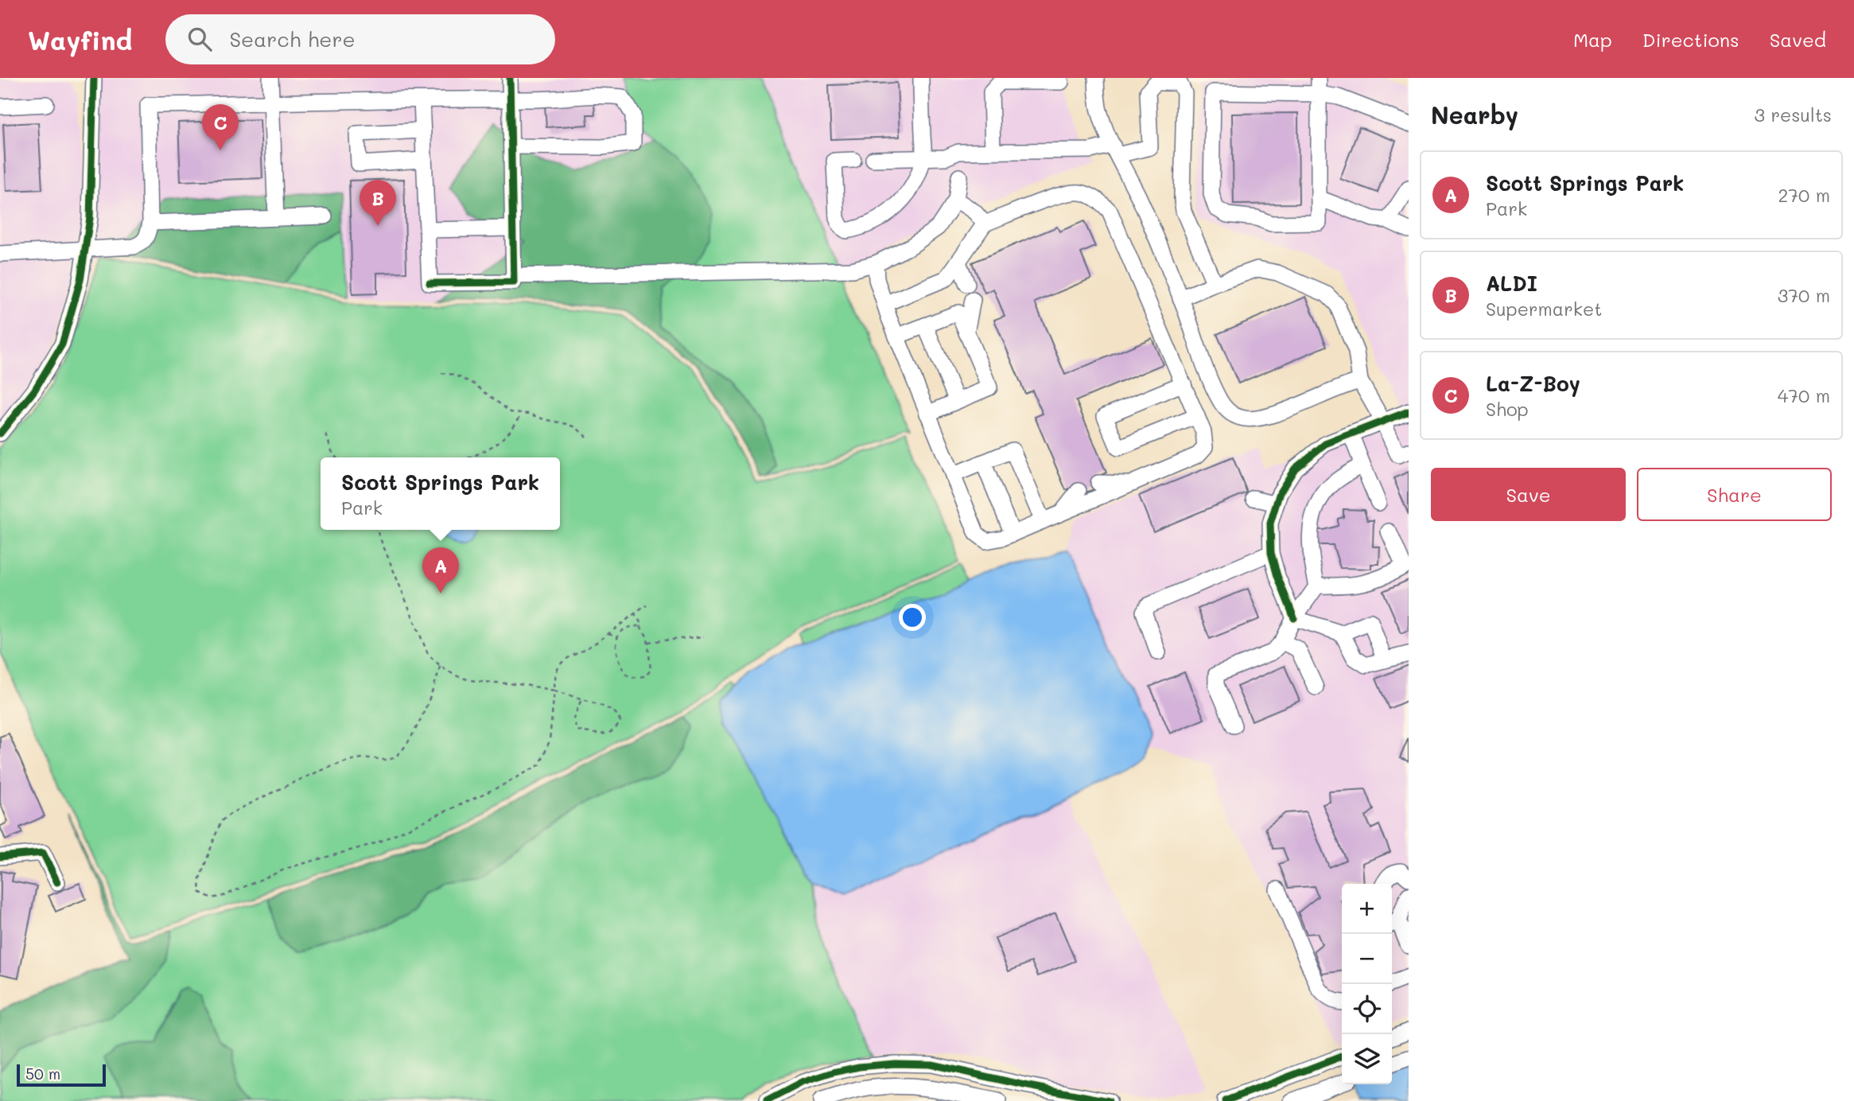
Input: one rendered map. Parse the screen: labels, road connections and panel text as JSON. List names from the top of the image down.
{
  "scale_bar": "50 m",
  "page": {
    "header": "Wayfind",
    "search": "Search here",
    "nav": ["Map", "Directions", "Saved"],
    "heading": ["Nearby", "3 results"],
    "pins": ["C", "B", "A"],
    "list": [
      {
        "mark": "A",
        "name": "Scott Springs Park",
        "note": "Park",
        "value": "270 m"
      },
      {
        "mark": "B",
        "name": "ALDI",
        "note": "Supermarket",
        "value": "370 m"
      },
      {
        "mark": "C",
        "name": "La-Z-Boy",
        "note": "Shop",
        "value": "470 m"
      }
    ],
    "buttons": ["Save", "Share"],
    "popup": ["Scott Springs Park", "Park"],
    "map_buttons": ["+", "−"],
    "scale": "50 m"
  }
}
